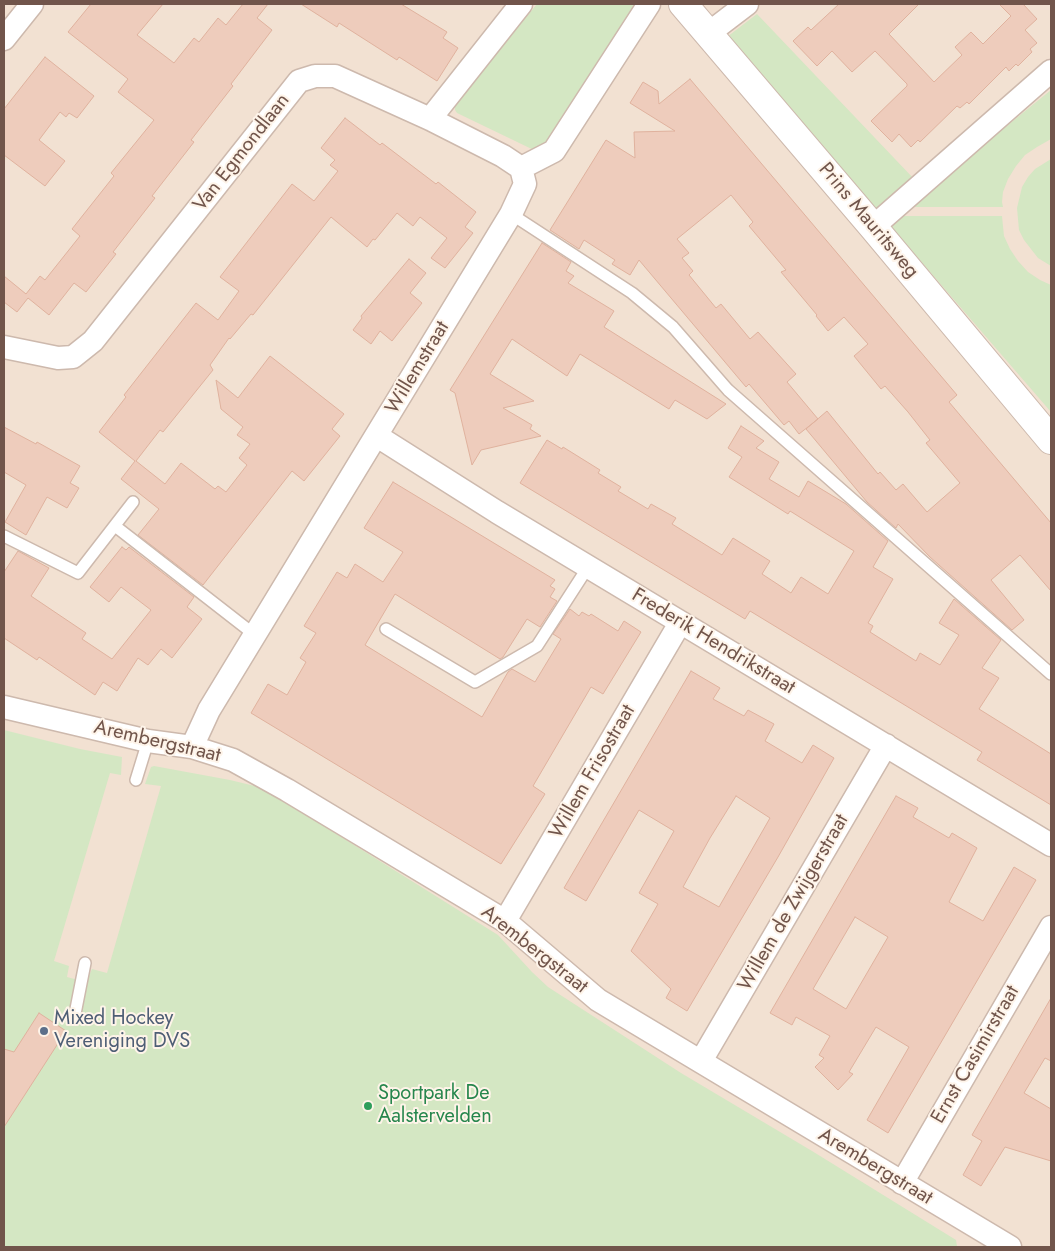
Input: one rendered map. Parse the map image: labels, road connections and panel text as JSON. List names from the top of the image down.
{
  "streets": {
    "street": [
      "Van Egmondlaan",
      "Prins Mauritsweg",
      "Willemstraat",
      "Frederik Hendrikstraat",
      "Arembergstraat",
      "Willem Frisostraat",
      "Willem de Zwijgerstraat",
      "Ernst Casimirstraat"
    ]
  },
  "crossings": [
    ["Van Egmondlaan", "Willemstraat"],
    ["Willemstraat", "Frederik Hendrikstraat"],
    ["Willemstraat", "Arembergstraat"],
    ["Frederik Hendrikstraat", "Willem Frisostraat"],
    ["Frederik Hendrikstraat", "Willem de Zwijgerstraat"],
    ["Arembergstraat", "Willem Frisostraat"],
    ["Arembergstraat", "Willem de Zwijgerstraat"],
    ["Arembergstraat", "Ernst Casimirstraat"]
  ],
  "places": ["Mixed Hockey Vereniging DVS", "Sportpark De Aalstervelden"]
}
